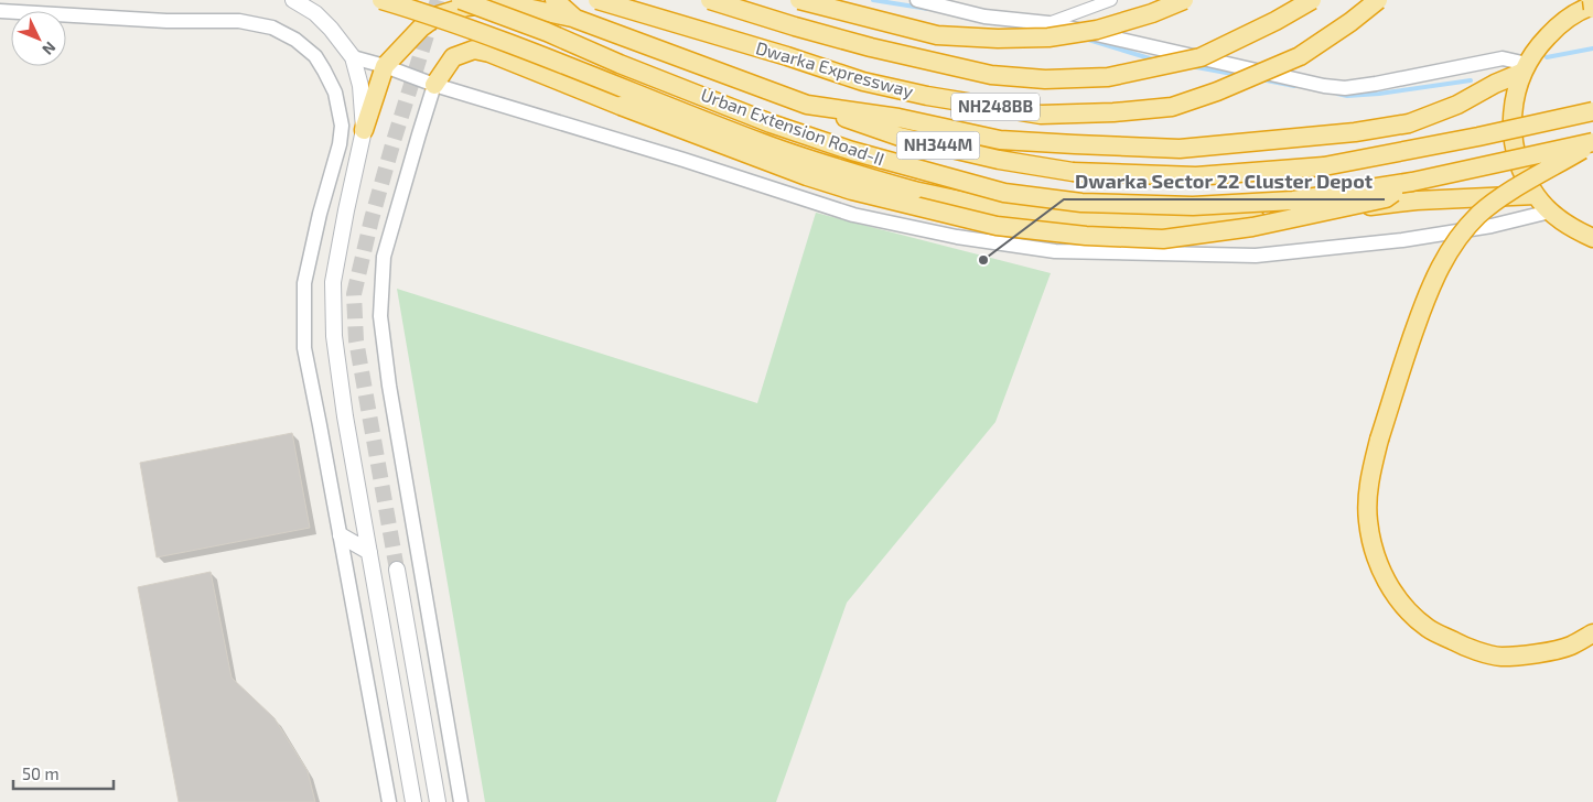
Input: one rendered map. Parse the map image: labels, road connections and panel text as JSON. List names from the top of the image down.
{
  "streets": {
    "highway": [
      "Dwarka Expressway",
      "NH248BB",
      "Urban Extension Road-II",
      "NH344M"
    ]
  },
  "places": ["Dwarka Sector 22 Cluster Depot"],
  "scale_bar": "50 m",
  "north": "bottom right"
}
